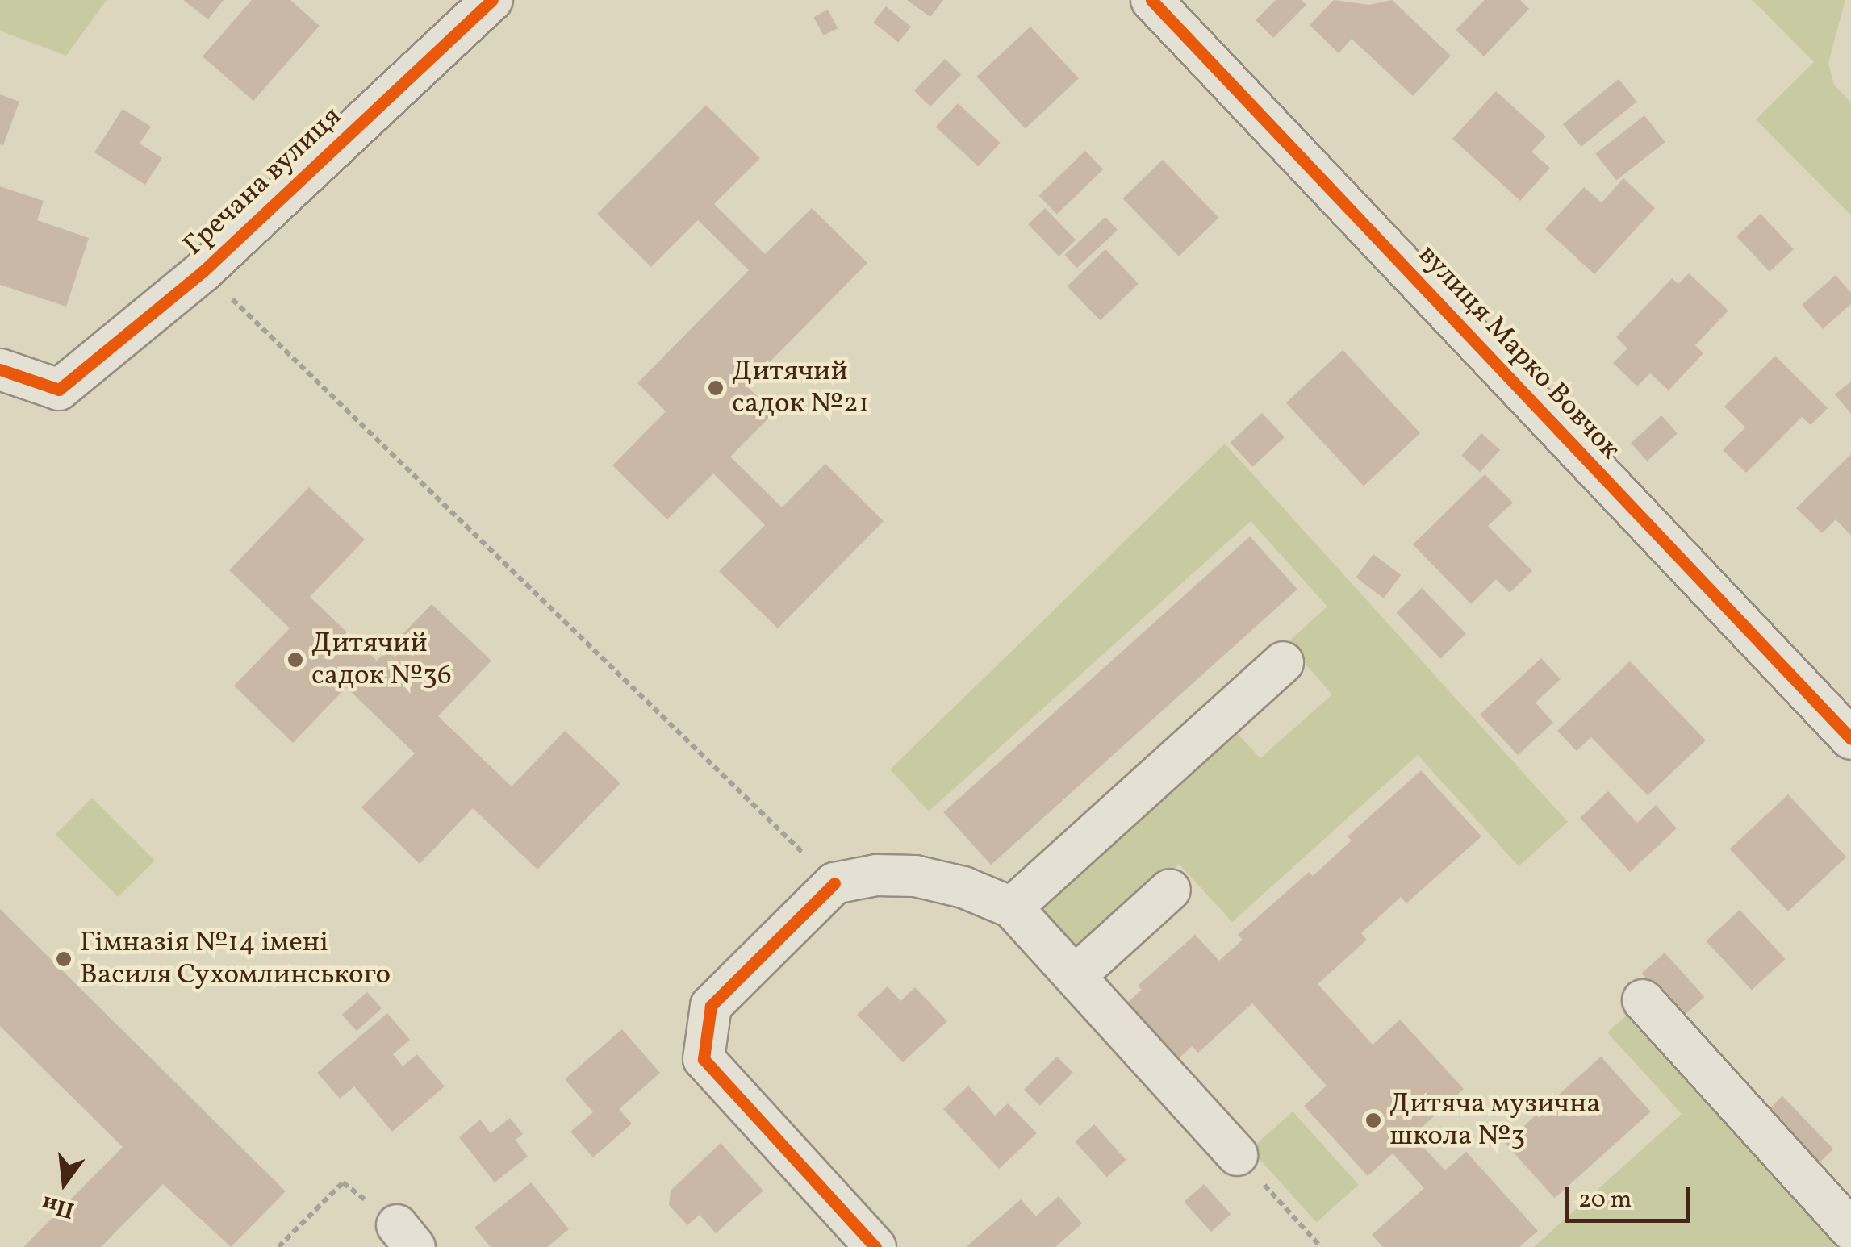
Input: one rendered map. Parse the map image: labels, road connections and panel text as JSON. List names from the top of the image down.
{
  "streets": {
    "street": ["Гречана вулиця", "вулиця Марко Вовчок"]
  },
  "places": [
    "Дитячий садок №21",
    "Дитячий садок №36",
    "Гімназія №14 імені Василя Сухомлинського",
    "Дитяча музична школа №3"
  ],
  "scale_bar": "20 m",
  "north": "bottom"
}
